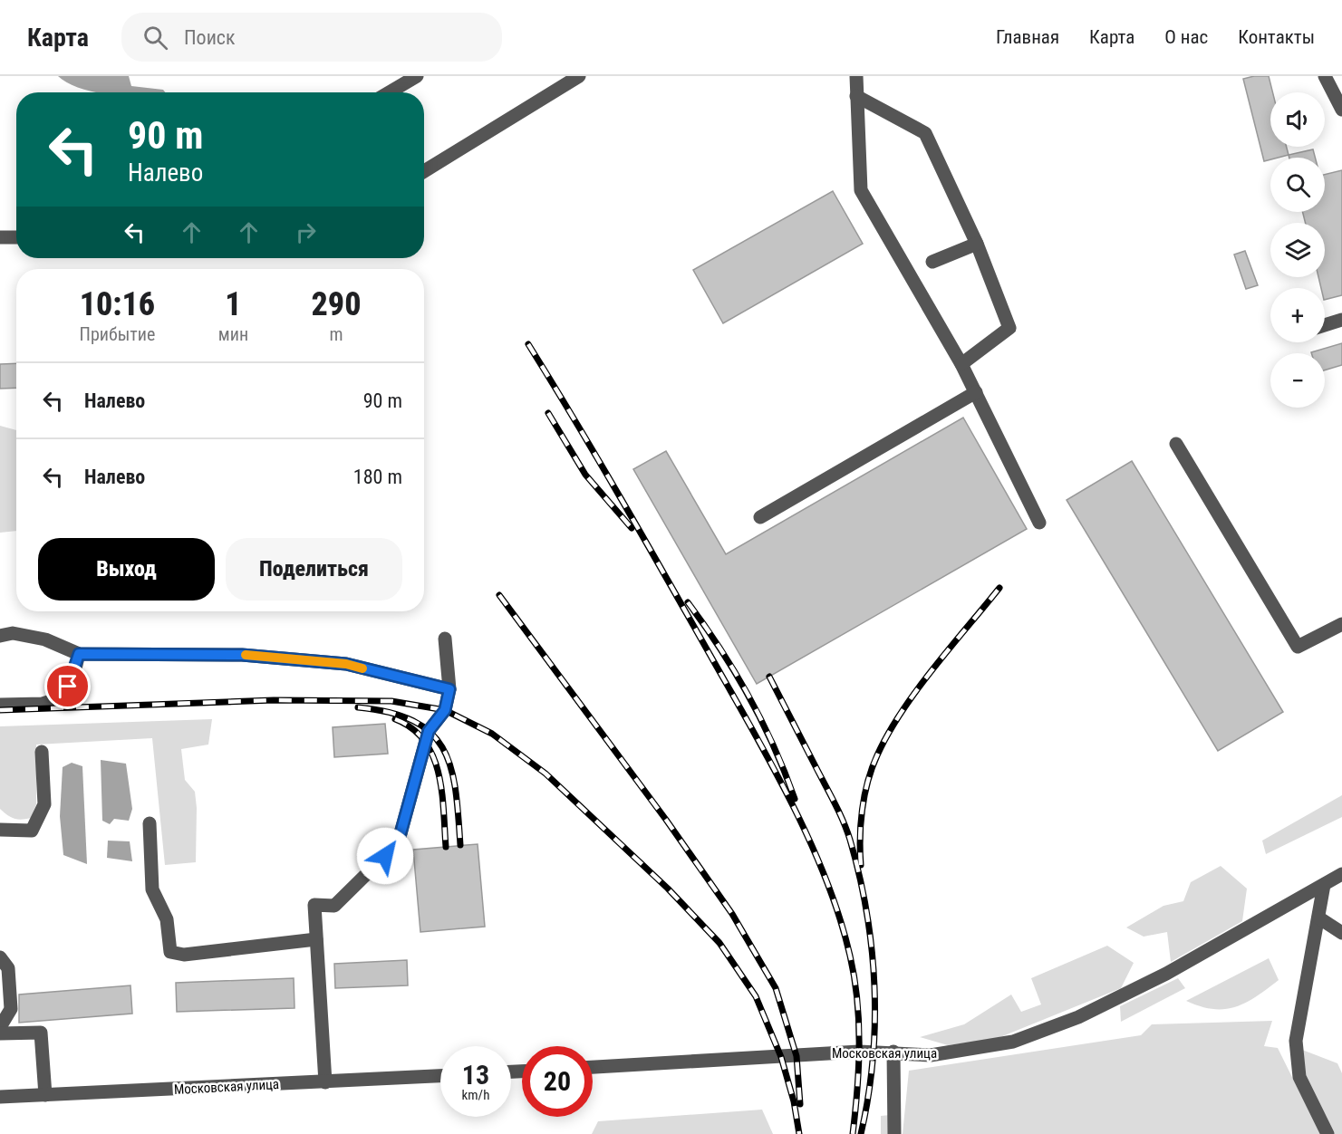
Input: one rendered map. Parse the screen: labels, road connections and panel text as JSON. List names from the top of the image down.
{
  "streets": {
    "street": ["Московская улица"]
  },
  "page": {
    "header": "Карта",
    "search": "Поиск",
    "nav": [
      "Главная",
      "Карта",
      "О нас",
      "Контакты"
    ],
    "map_buttons": ["+", "−"],
    "turn": ["90 m", "Налево"],
    "eta": [
      "10:16",
      "Прибытие",
      "1",
      "мин",
      "290",
      "m"
    ],
    "list": [
      {
        "name": "Налево",
        "value": "90 m"
      },
      {
        "name": "Налево",
        "value": "180 m"
      }
    ],
    "buttons": ["Выход", "Поделиться"],
    "speed": "13 km/h",
    "limit": "20"
  }
}
